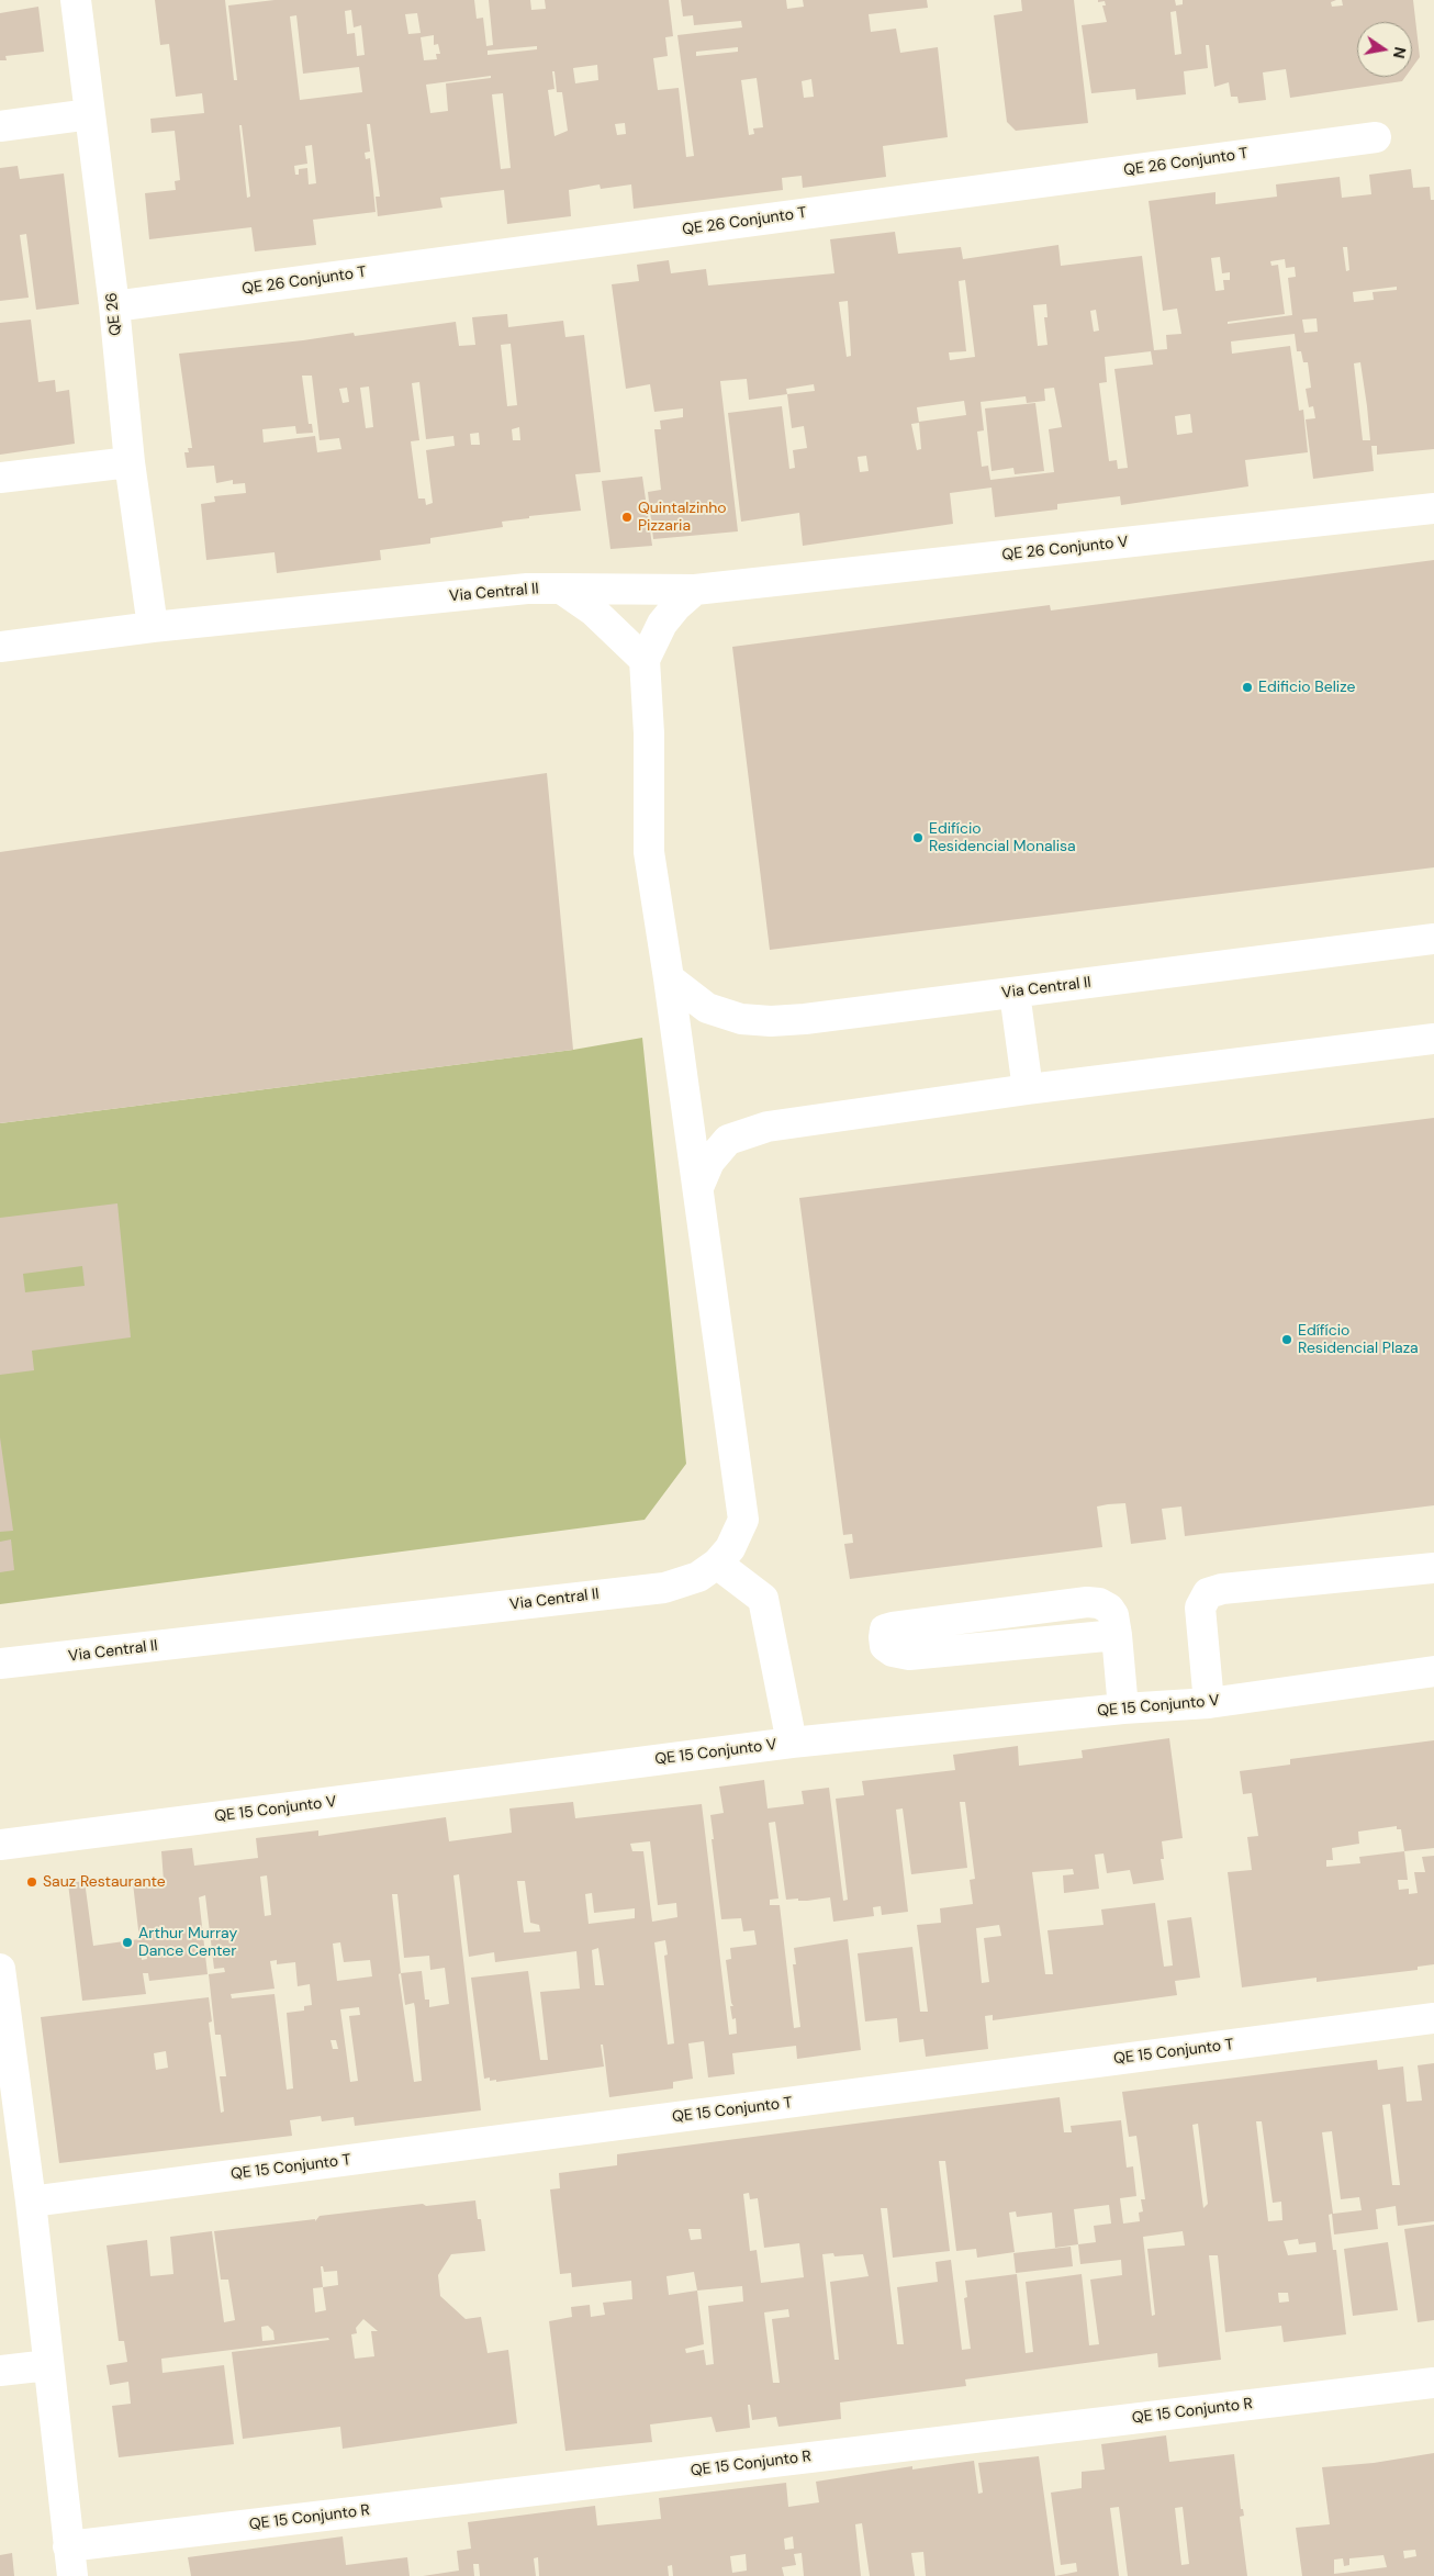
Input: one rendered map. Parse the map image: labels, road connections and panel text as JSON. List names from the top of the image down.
{
  "streets": {
    "street": [
      "QE 26 Conjunto T",
      "QE 26",
      "QE 26 Conjunto V",
      "Via Central II",
      "QE 15 Conjunto V",
      "QE 15 Conjunto T",
      "QE 15 Conjunto R"
    ]
  },
  "crossings": [
    ["QE 26 Conjunto T", "QE 26"],
    ["QE 26", "Via Central II"],
    ["QE 26 Conjunto V", "Via Central II"]
  ],
  "places": [
    "Quintalzinho Pizzaria",
    "Edificio Belize",
    "Edifício Residencial Monalisa",
    "Edífício Residencial Plaza",
    "Sauz Restaurante",
    "Arthur Murray Dance Center"
  ],
  "north": "right"
}
